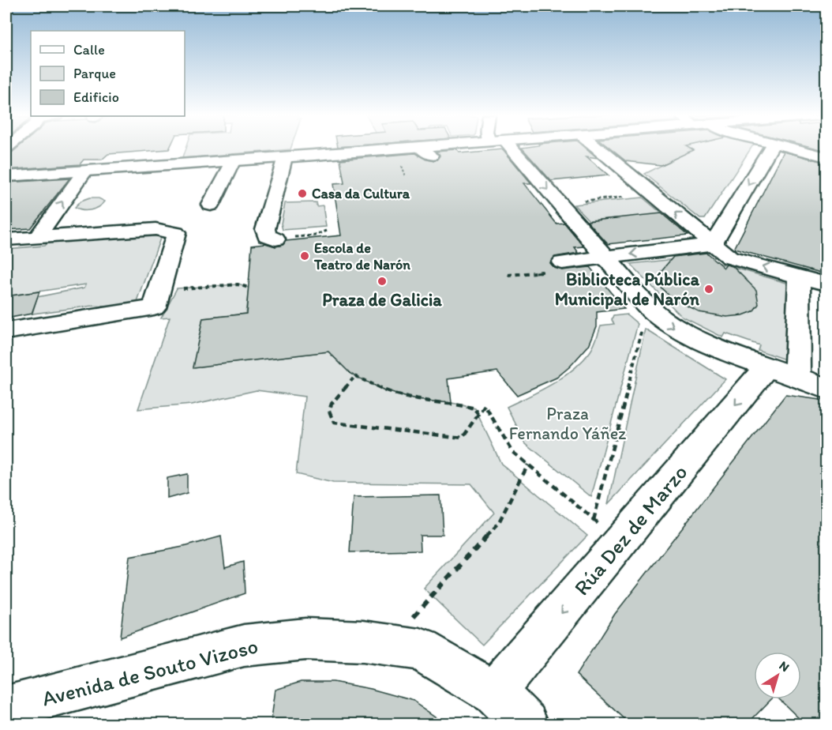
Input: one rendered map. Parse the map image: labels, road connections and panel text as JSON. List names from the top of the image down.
{
  "streets": {
    "street": ["Rúa Dez de Marzo", "Avenida de Souto Vizoso"]
  },
  "crossings": [
    ["Rúa Dez de Marzo", "Avenida de Souto Vizoso"]
  ],
  "one_way": ["Rúa Dez de Marzo"],
  "parks": ["Praza Fernando Yáñez"],
  "places": [
    "Casa da Cultura",
    "Escola de Teatro de Narón",
    "Praza de Galicia",
    "Biblioteca Pública Municipal de Narón"
  ],
  "legend": ["Calle", "Parque", "Edificio"],
  "north": "top right"
}
